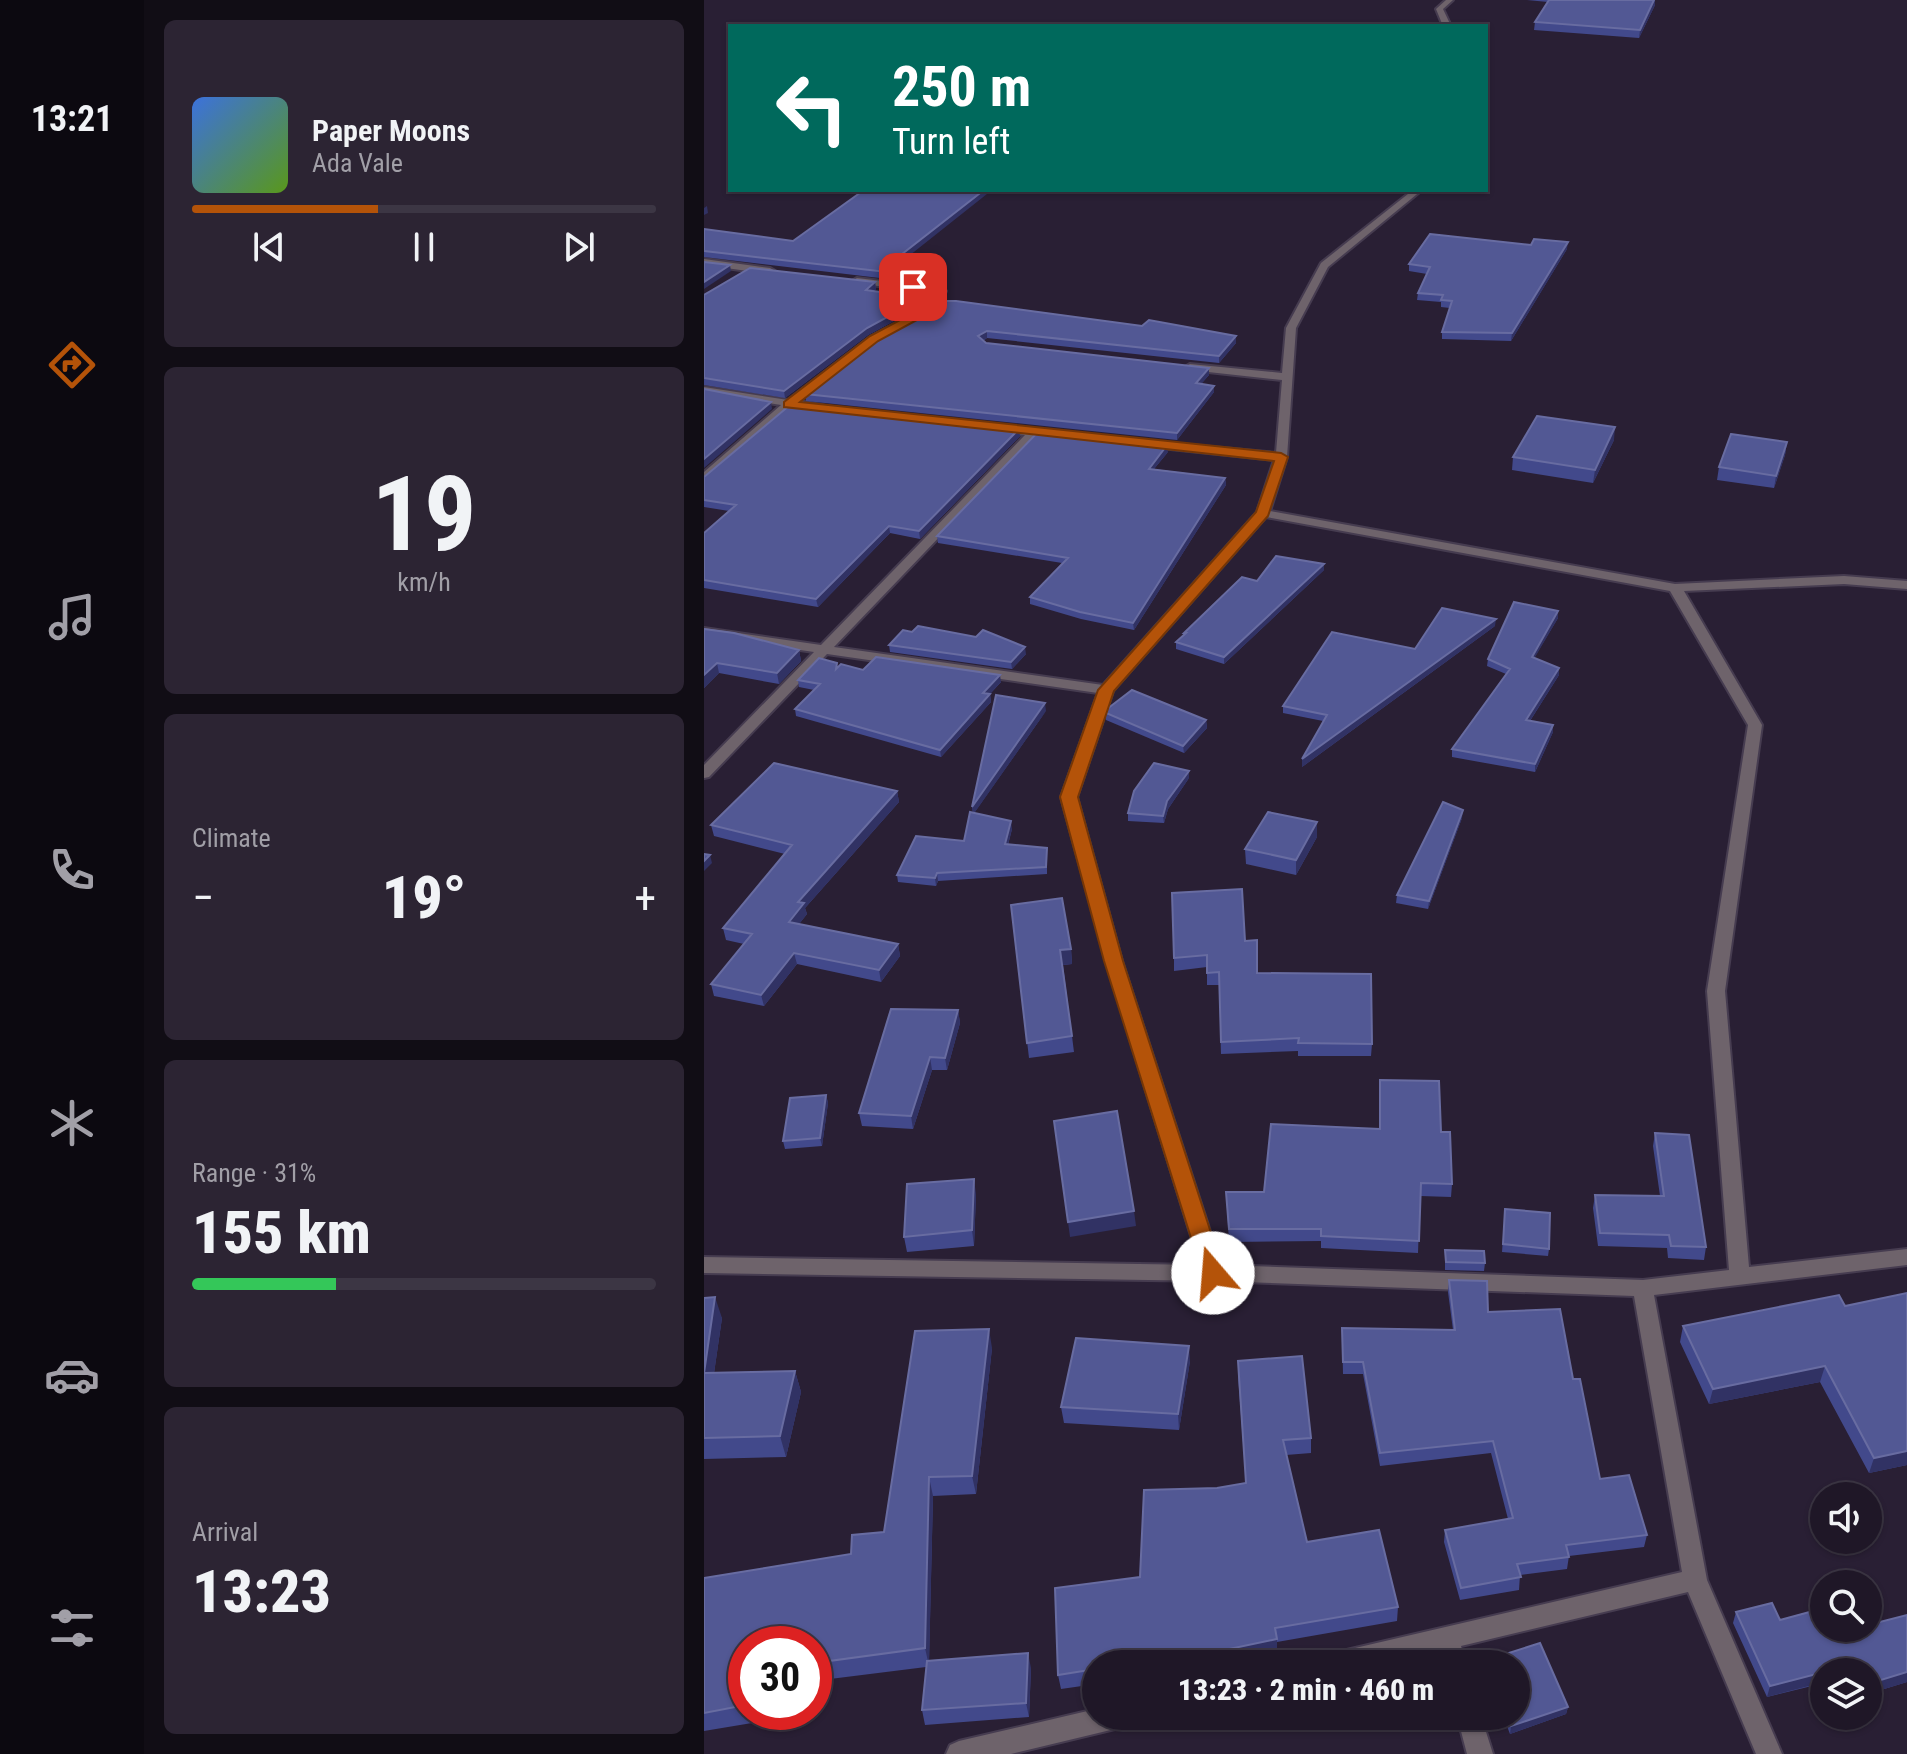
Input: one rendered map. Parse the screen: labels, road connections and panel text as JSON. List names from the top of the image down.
{
  "page": {
    "tabs": "13:21",
    "turn": ["250 m", "Turn left"],
    "song": ["Paper Moons", "Ada Vale"],
    "tile": [
      ["19", "km/h"],
      "Climate",
      ["Range · 31%", "155 km"],
      ["Arrival", "13:23"]
    ],
    "heat": ["−", "19°", "+"],
    "limit": "30",
    "trip": "13:23 · 2 min · 460 m"
  }
}
